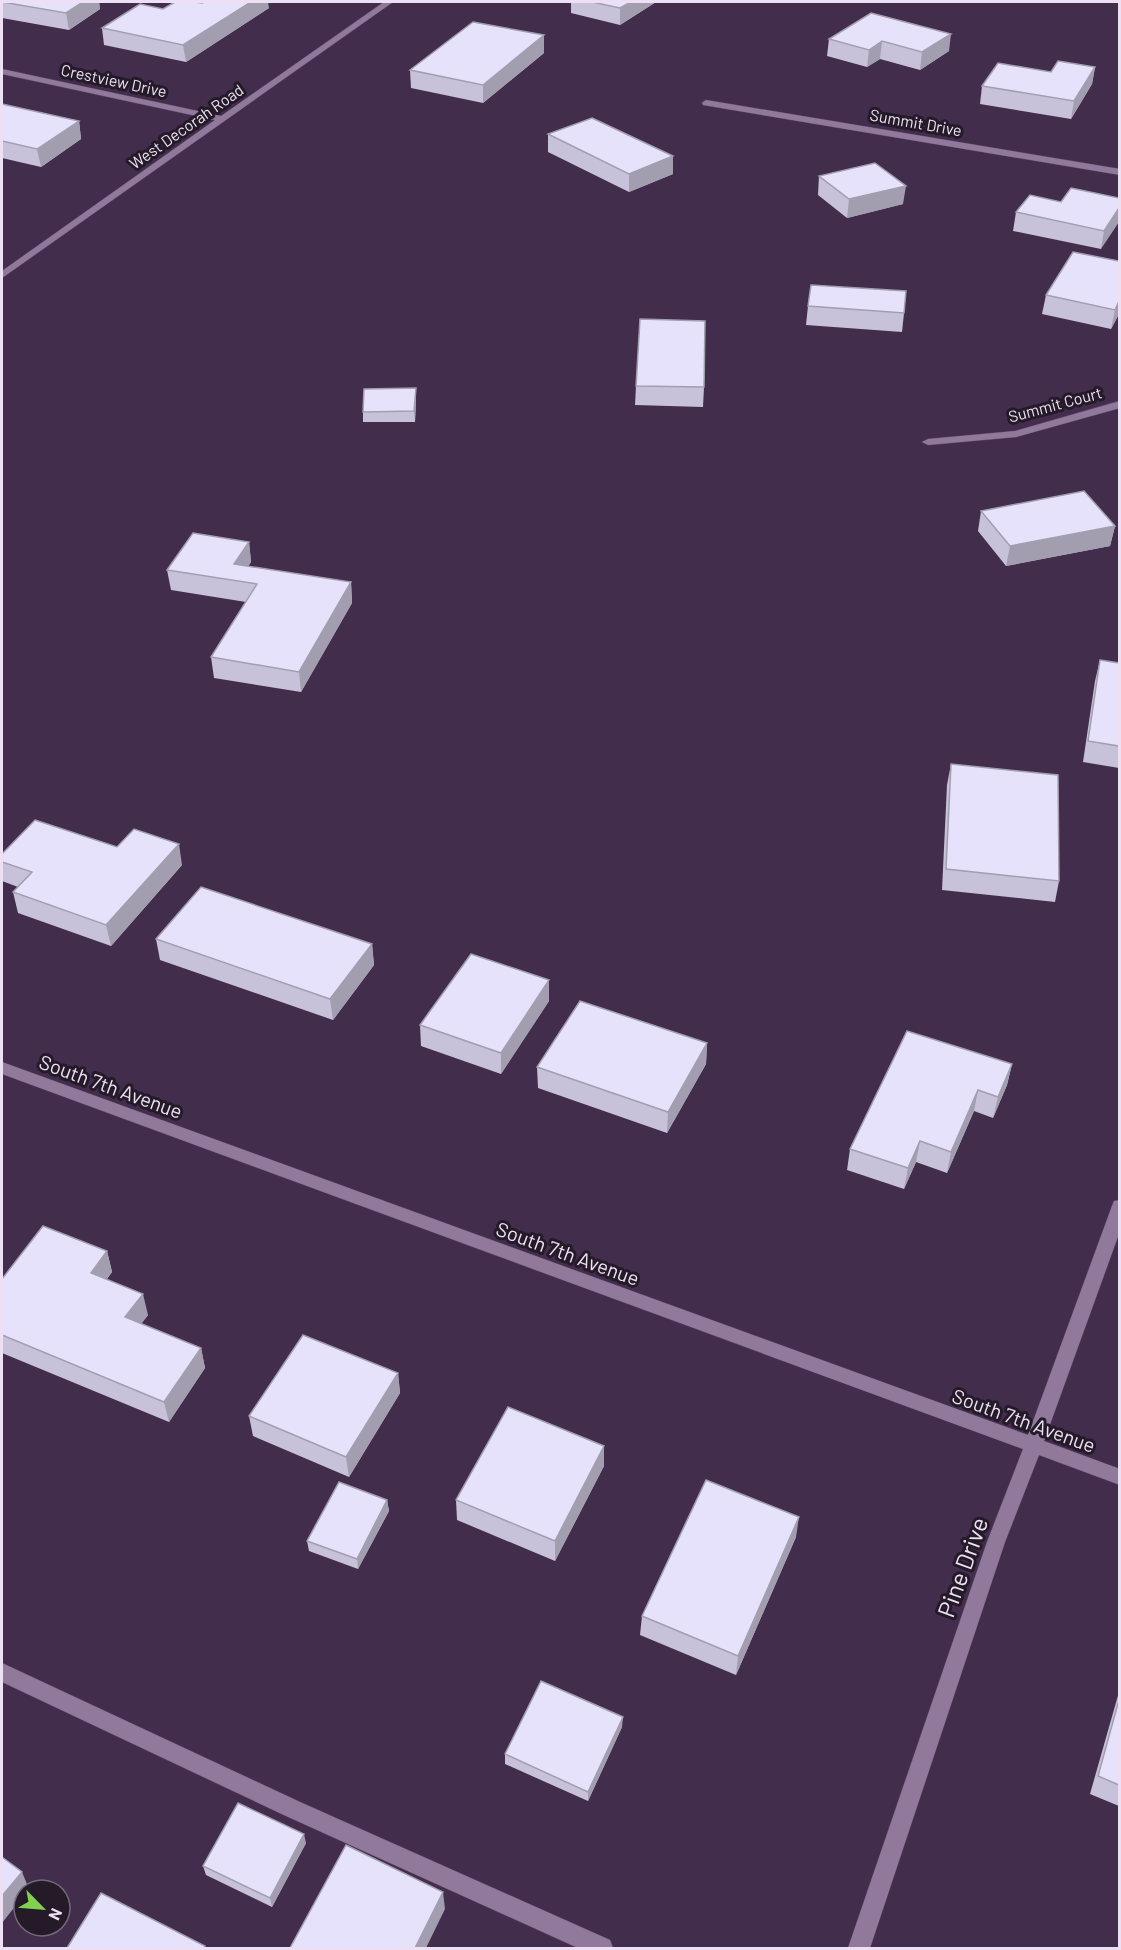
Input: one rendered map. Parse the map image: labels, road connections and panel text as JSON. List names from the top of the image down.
{
  "streets": {
    "street": [
      "Crestview Drive",
      "Summit Drive",
      "West Decorah Road",
      "Summit Court",
      "South 7th Avenue",
      "Pine Drive"
    ]
  },
  "crossings": [
    ["Crestview Drive", "West Decorah Road"],
    ["South 7th Avenue", "Pine Drive"]
  ],
  "north": "bottom right"
}
